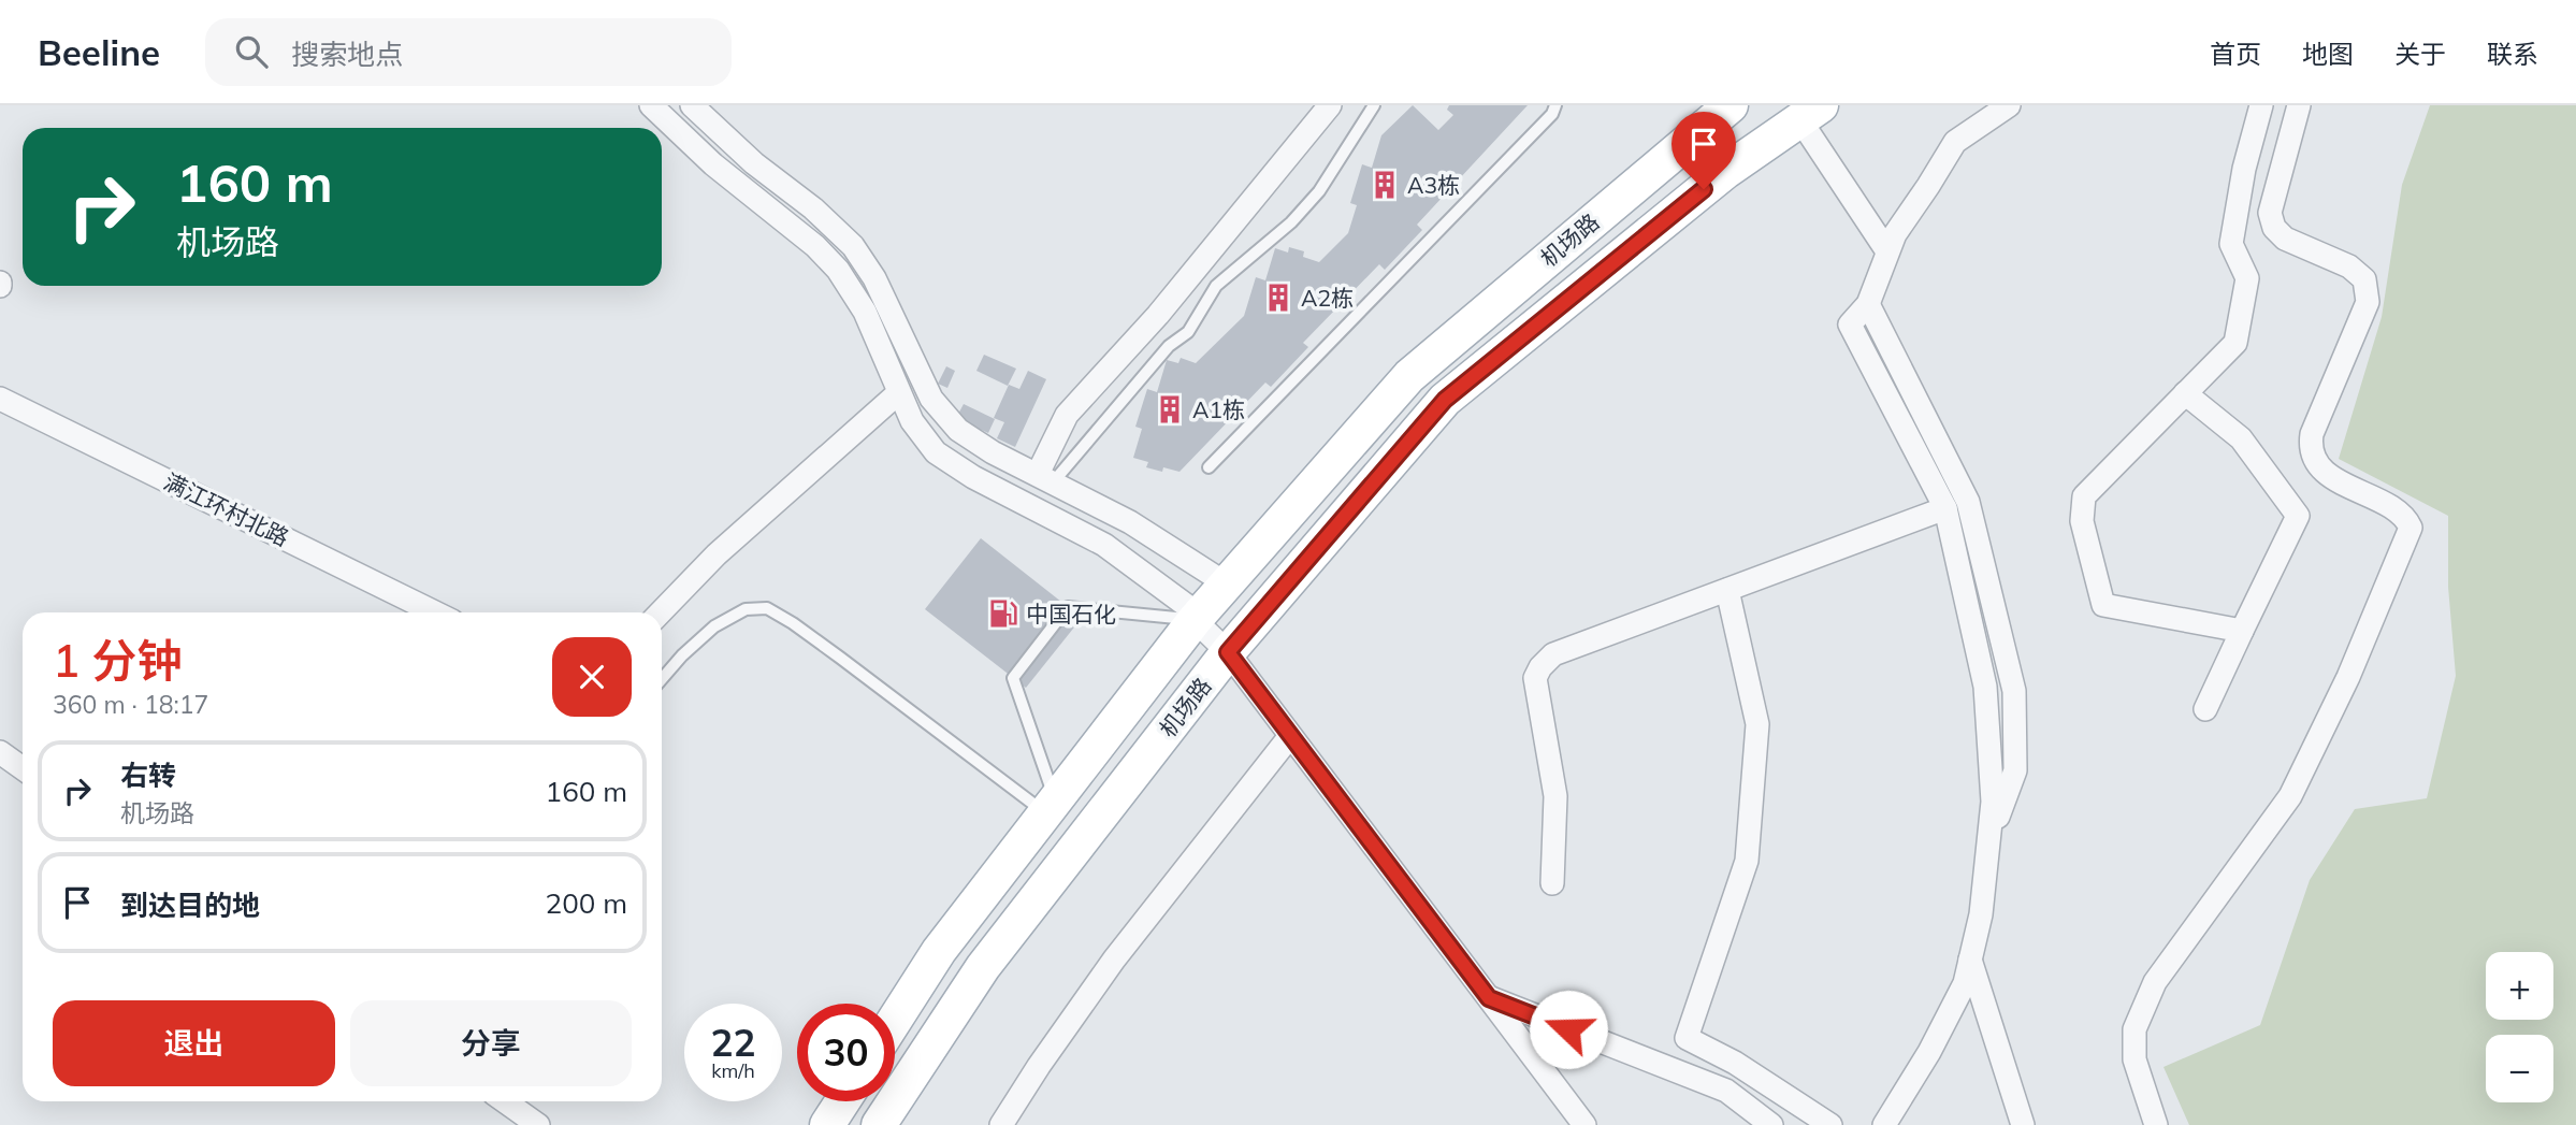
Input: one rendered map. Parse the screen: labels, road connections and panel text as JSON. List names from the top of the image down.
{
  "streets": {
    "main road": ["机场路"],
    "street": ["满江环村北路"]
  },
  "places": {
    "building": ["A3栋", "A2栋", "A1栋"],
    "fuel station": ["中国石化"]
  },
  "page": {
    "header": "Beeline",
    "search": "搜索地点",
    "nav": [
      "首页",
      "地图",
      "关于",
      "联系"
    ],
    "turn": ["160 m", "机场路"],
    "heading": ["1 分钟", "360 m · 18:17"],
    "list": [
      {
        "name": "右转",
        "note": "机场路",
        "value": "160 m"
      },
      {
        "name": "到达目的地",
        "value": "200 m"
      }
    ],
    "map_buttons": ["+", "−"],
    "buttons": ["退出", "分享"],
    "speed": "22 km/h",
    "limit": "30"
  }
}
